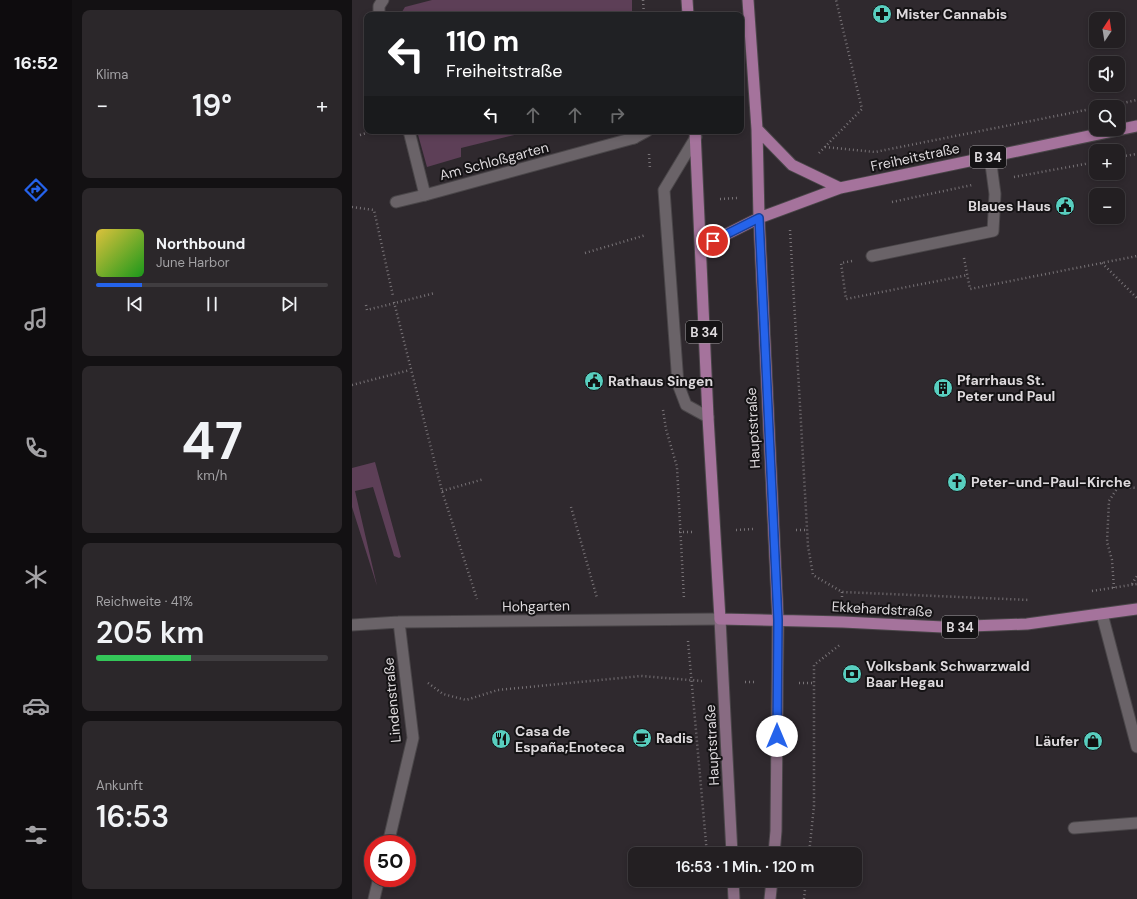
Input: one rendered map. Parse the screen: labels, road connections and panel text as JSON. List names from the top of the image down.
{
  "streets": {
    "main road": [
      "Freiheitstraße",
      "B 34",
      "Hauptstraße",
      "Ekkehardstraße"
    ],
    "street": ["Am Schloßgarten", "Hohgarten", "Lindenstraße"]
  },
  "crossings": [
    ["Freiheitstraße", "Hauptstraße"],
    ["Hauptstraße", "Hohgarten"],
    ["Hauptstraße", "Ekkehardstraße"],
    ["Hohgarten", "Ekkehardstraße"],
    ["Hohgarten", "Lindenstraße"]
  ],
  "places": {
    "pharmacy": ["Mister Cannabis"],
    "public building": ["Blaues Haus", "Rathaus Singen"],
    "building": ["Pfarrhaus St. Peter und Paul"],
    "church": ["Peter-und-Paul-Kirche"],
    "bank": ["Volksbank Schwarzwald Baar Hegau"],
    "cafe": ["Radis"],
    "restaurant": ["Casa de España;Enoteca"],
    "shop": ["Läufer"]
  },
  "north": "top",
  "page": {
    "tabs": "16:52",
    "tile": [
      "Klima",
      ["47", "km/h"],
      ["Reichweite · 41%", "205 km"],
      ["Ankunft", "16:53"]
    ],
    "map_buttons": ["+", "−"],
    "turn": ["110 m", "Freiheitstraße"],
    "heat": ["−", "19°", "+"],
    "song": ["Northbound", "June Harbor"],
    "limit": "50",
    "trip": "16:53 · 1 Min. · 120 m"
  }
}
